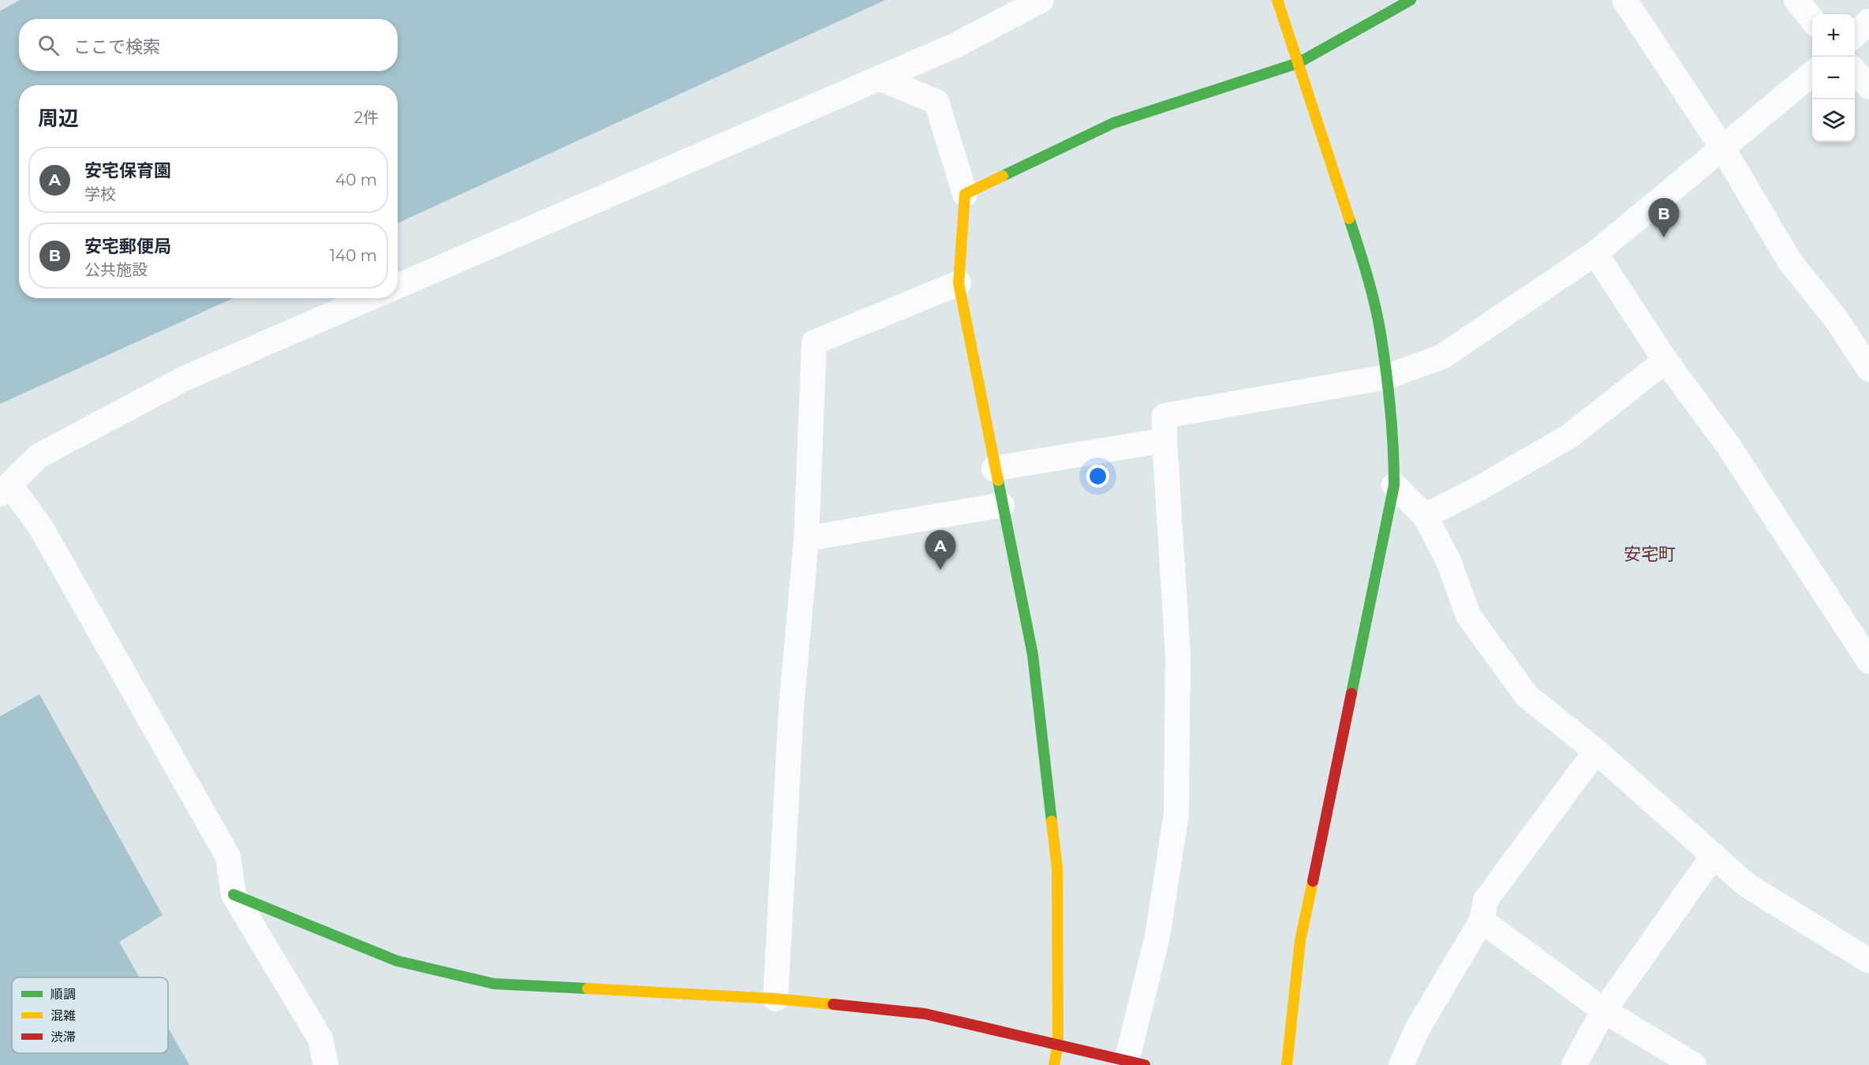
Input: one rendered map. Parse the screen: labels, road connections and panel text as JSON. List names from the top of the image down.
{
  "districts": ["安宅町"],
  "legend": ["順調", "混雑", "渋滞"],
  "page": {
    "map_buttons": ["+", "−"],
    "search": "ここで検索",
    "heading": ["周辺", "2件"],
    "list": [
      {
        "mark": "A",
        "name": "安宅保育園",
        "note": "学校",
        "value": "40 m"
      },
      {
        "mark": "B",
        "name": "安宅郵便局",
        "note": "公共施設",
        "value": "140 m"
      }
    ],
    "pins": ["B", "A"]
  }
}
